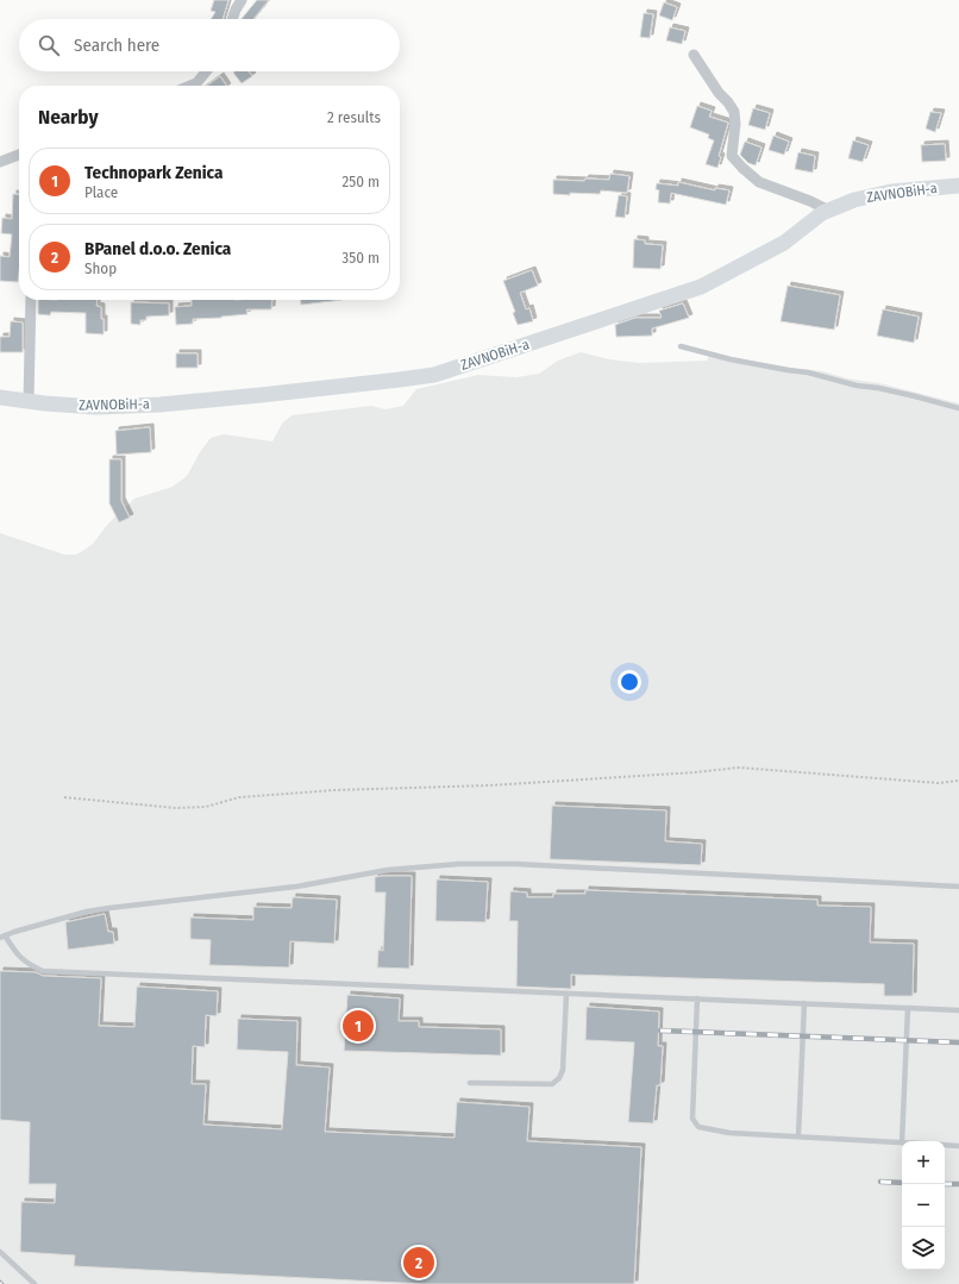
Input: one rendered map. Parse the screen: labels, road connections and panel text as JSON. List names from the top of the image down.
{
  "streets": {
    "main road": ["ZAVNOBiH-a"]
  },
  "page": {
    "search": "Search here",
    "heading": ["Nearby", "2 results"],
    "list": [
      {
        "mark": "1",
        "name": "Technopark Zenica",
        "note": "Place",
        "value": "250 m"
      },
      {
        "mark": "2",
        "name": "BPanel d.o.o. Zenica",
        "note": "Shop",
        "value": "350 m"
      }
    ],
    "pins": ["1", "2"],
    "map_buttons": ["+", "−"]
  }
}
